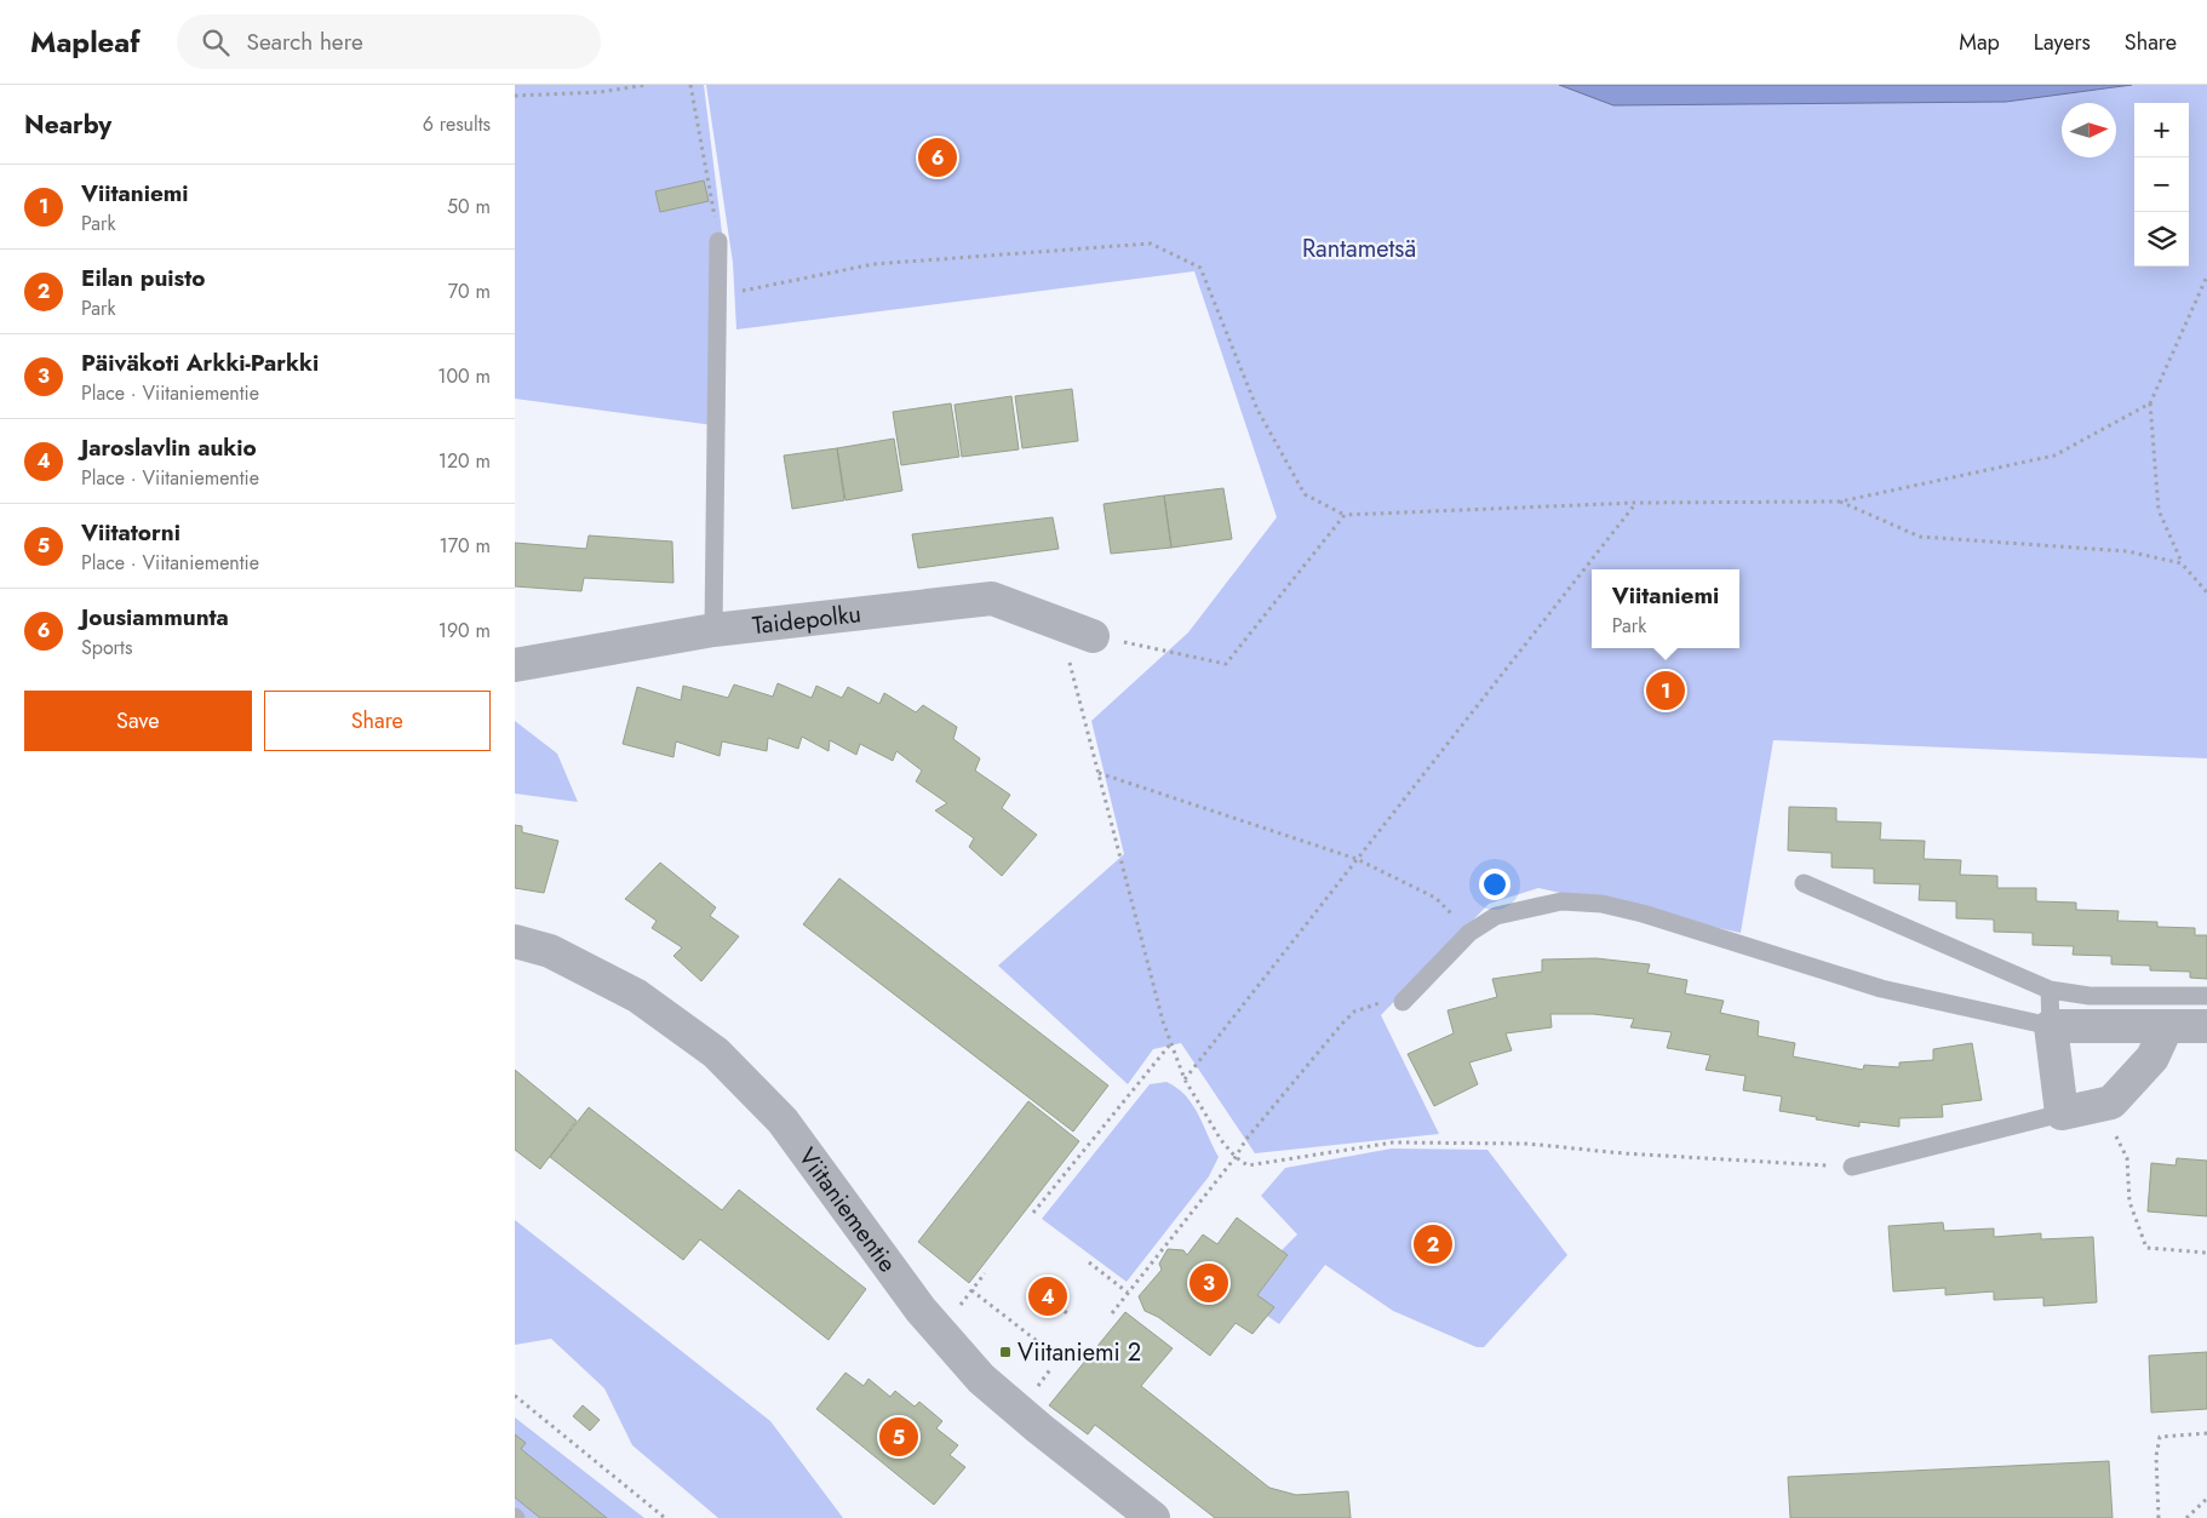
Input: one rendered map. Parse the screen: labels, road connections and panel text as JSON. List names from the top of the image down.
{
  "streets": {
    "street": ["Taidepolku", "Viitaniementie"]
  },
  "parks": ["Rantametsä"],
  "places": {
    "transit": ["Viitaniemi 2"]
  },
  "north": "right",
  "page": {
    "header": "Mapleaf",
    "search": "Search here",
    "nav": ["Map", "Layers", "Share"],
    "heading": ["Nearby", "6 results"],
    "map_buttons": ["+", "−"],
    "pins": [
      "6",
      "1",
      "2",
      "3",
      "4",
      "5"
    ],
    "list": [
      {
        "mark": "1",
        "name": "Viitaniemi",
        "note": "Park",
        "value": "50 m"
      },
      {
        "mark": "2",
        "name": "Eilan puisto",
        "note": "Park",
        "value": "70 m"
      },
      {
        "mark": "3",
        "name": "Päiväkoti Arkki-Parkki",
        "note": "Place · Viitaniementie",
        "value": "100 m"
      },
      {
        "mark": "4",
        "name": "Jaroslavlin aukio",
        "note": "Place · Viitaniementie",
        "value": "120 m"
      },
      {
        "mark": "5",
        "name": "Viitatorni",
        "note": "Place · Viitaniementie",
        "value": "170 m"
      },
      {
        "mark": "6",
        "name": "Jousiammunta",
        "note": "Sports",
        "value": "190 m"
      }
    ],
    "popup": ["Viitaniemi", "Park"],
    "buttons": ["Save", "Share"]
  }
}
